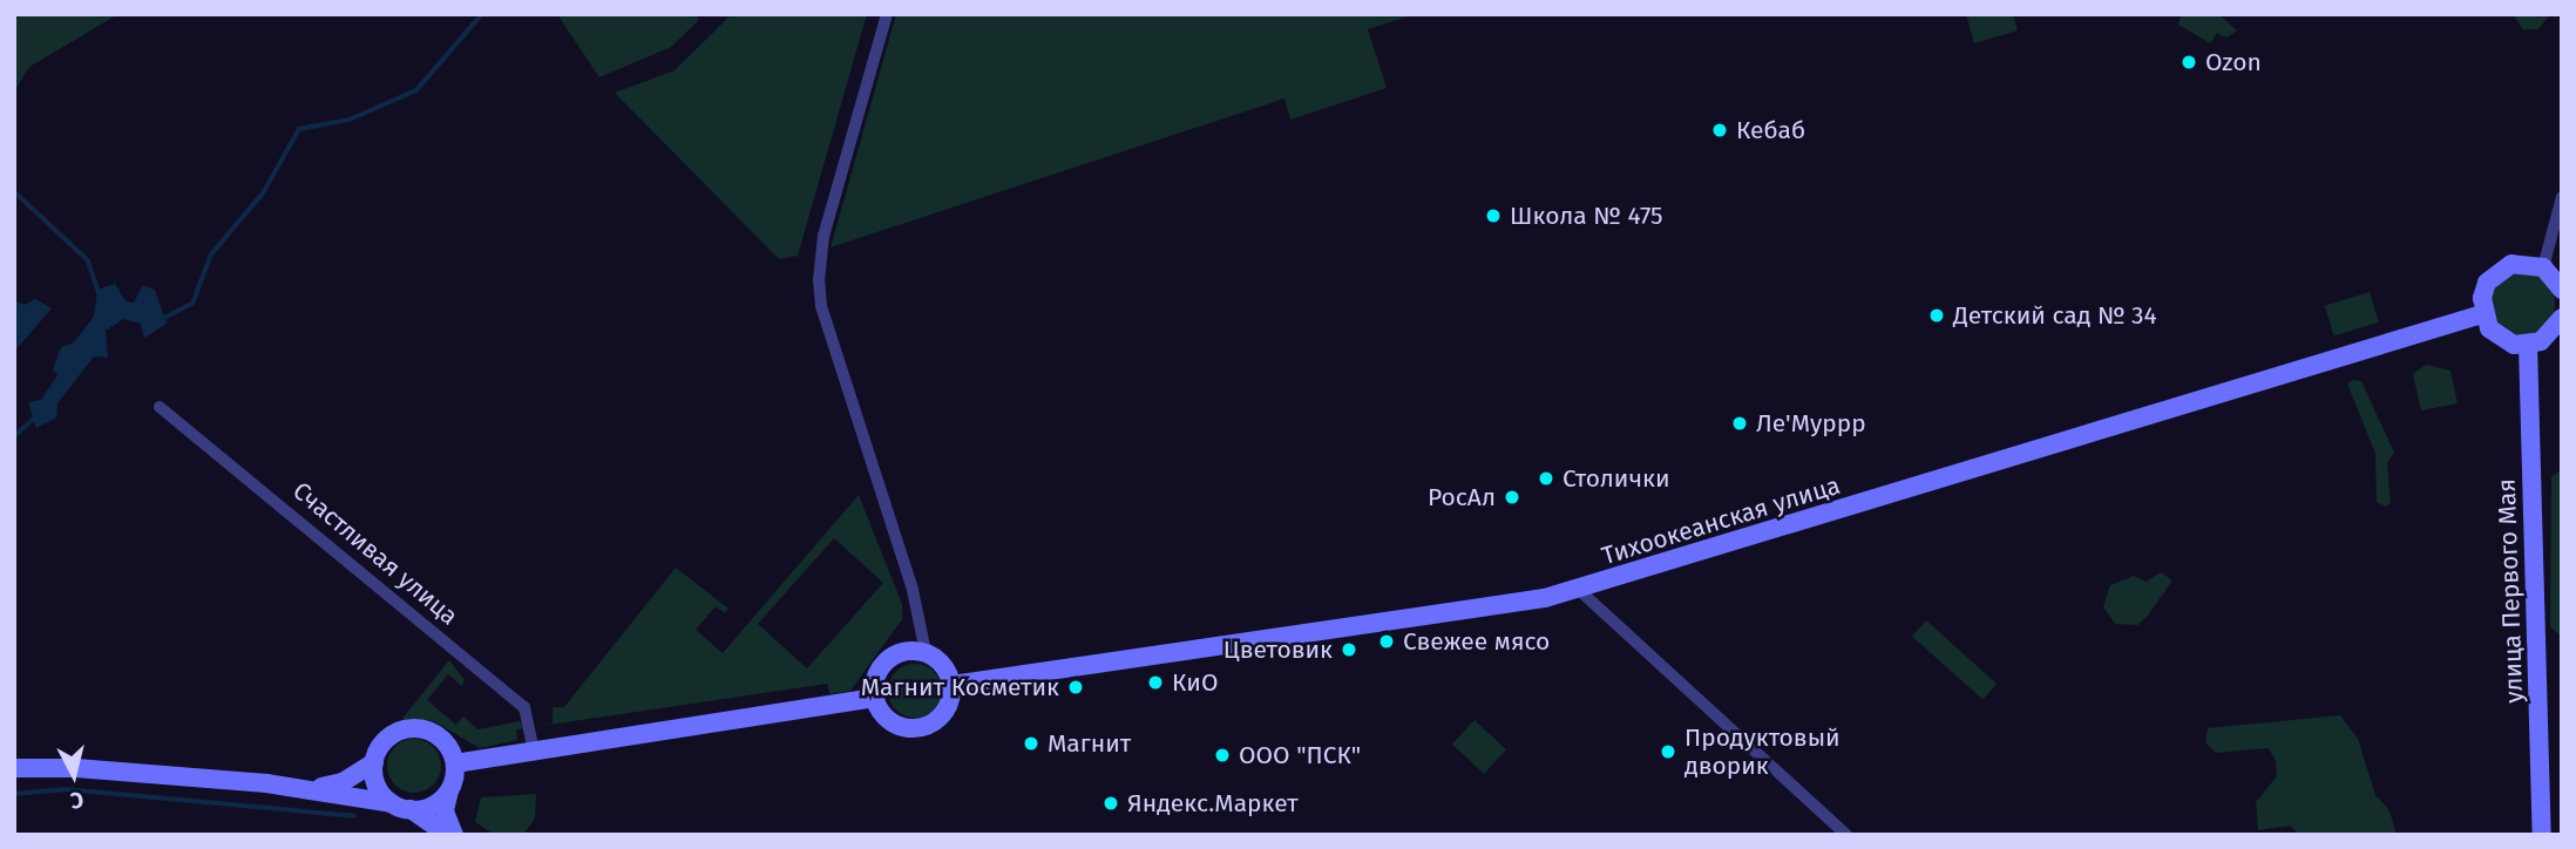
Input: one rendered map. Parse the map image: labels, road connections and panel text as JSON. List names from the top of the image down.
{
  "streets": {
    "street": ["Тихоокеанская улица", "Счастливая улица", "улица Первого Мая"]
  },
  "places": [
    "Ozon",
    "Кебаб",
    "Школа № 475",
    "Детский сад № 34",
    "Ле'Муррр",
    "Столички",
    "РосАл",
    "Свежее мясо",
    "Цветовик",
    "КиО",
    "Магнит Косметик",
    "Магнит",
    "Продуктовый дворик",
    "ООО \"ПСК\"",
    "Яндекс.Маркет"
  ],
  "north": "bottom"
}
